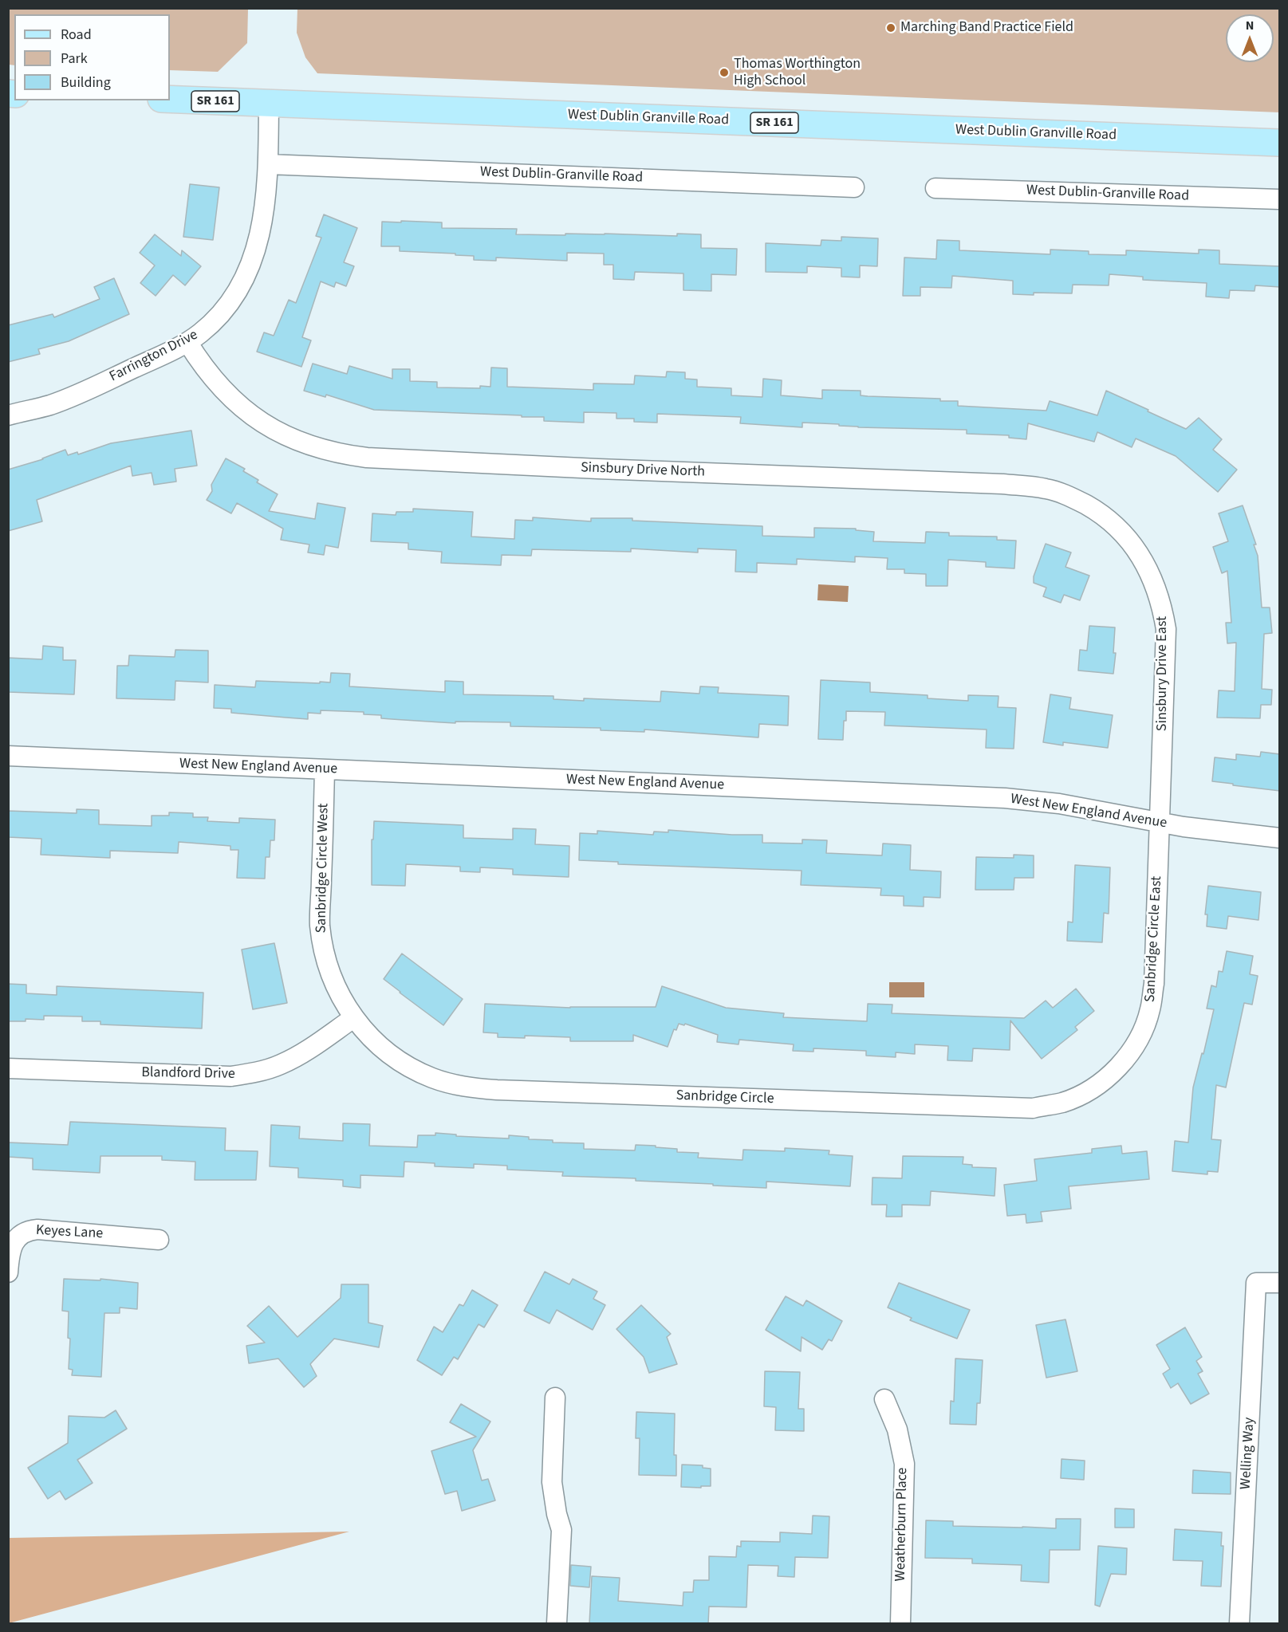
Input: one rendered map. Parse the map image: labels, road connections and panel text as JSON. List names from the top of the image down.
{
  "streets": {
    "main road": ["SR 161", "West Dublin Granville Road"],
    "street": [
      "West Dublin-Granville Road",
      "Farrington Drive",
      "Sinsbury Drive North",
      "Sinsbury Drive East",
      "West New England Avenue",
      "Sanbridge Circle West",
      "Sanbridge Circle East",
      "Blandford Drive",
      "Sanbridge Circle",
      "Keyes Lane",
      "Welling Way",
      "Weatherburn Place"
    ]
  },
  "crossings": [
    ["West Dublin Granville Road", "Farrington Drive"],
    ["West Dublin-Granville Road", "Farrington Drive"],
    ["Farrington Drive", "Sinsbury Drive North"],
    ["Sinsbury Drive North", "Sinsbury Drive East"],
    ["Sinsbury Drive East", "West New England Avenue"],
    ["Sinsbury Drive East", "Sanbridge Circle East"],
    ["West New England Avenue", "Sanbridge Circle West"],
    ["West New England Avenue", "Sanbridge Circle East"],
    ["Sanbridge Circle West", "Blandford Drive"],
    ["Sanbridge Circle West", "Sanbridge Circle"],
    ["Sanbridge Circle East", "Sanbridge Circle"],
    ["Blandford Drive", "Sanbridge Circle"]
  ],
  "places": ["Marching Band Practice Field", "Thomas Worthington High School"],
  "legend": ["Road", "Park", "Building"],
  "north": "top"
}
